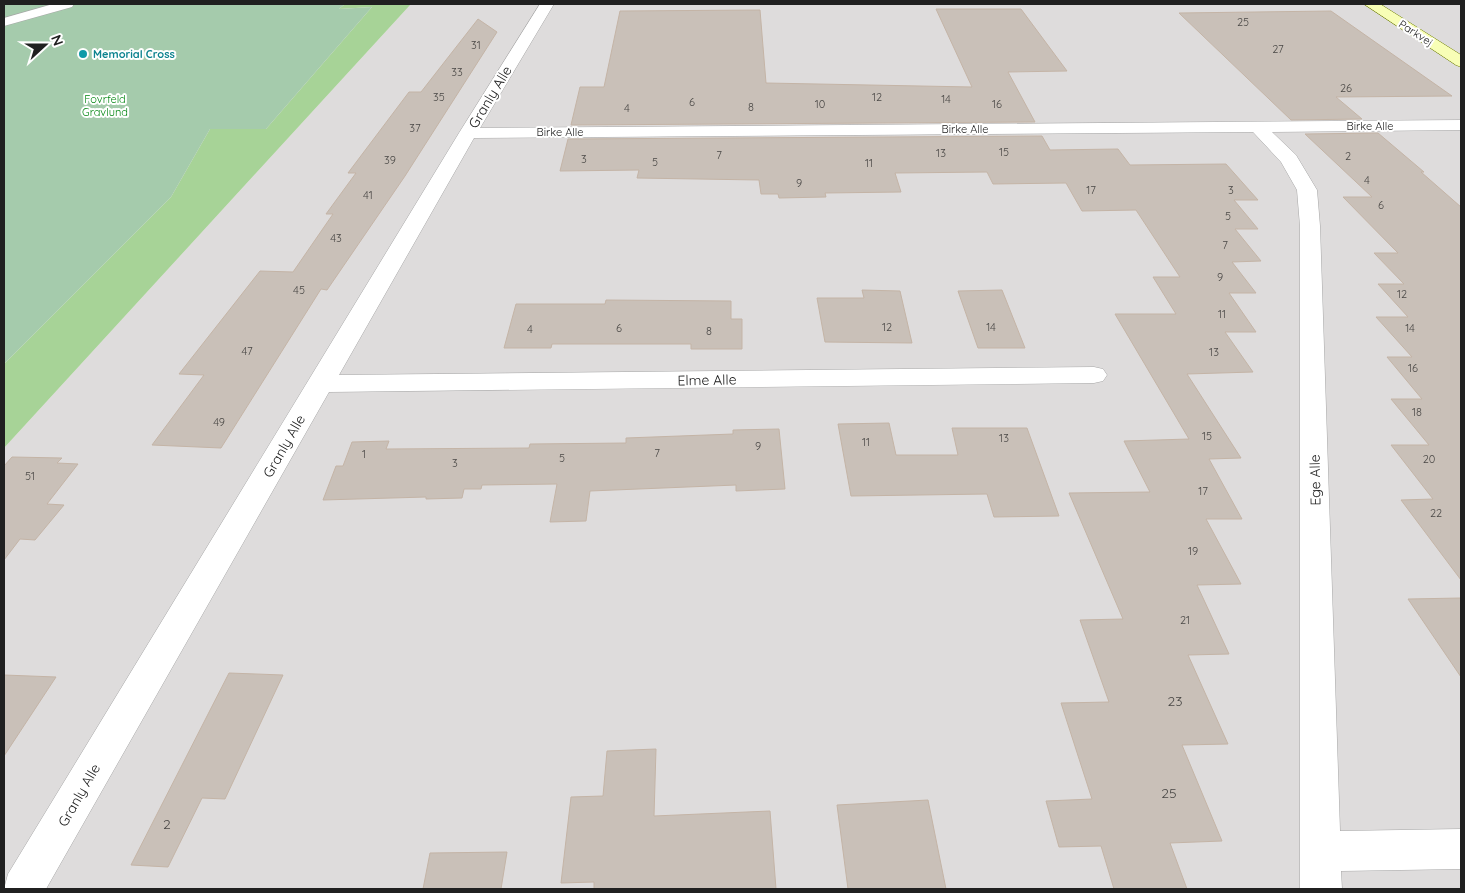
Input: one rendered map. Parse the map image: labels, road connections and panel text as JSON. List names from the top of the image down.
{
  "streets": {
    "street": [
      "Parkvej",
      "Granly Alle",
      "Birke Alle",
      "Elme Alle",
      "Ege Alle"
    ]
  },
  "crossings": [
    ["Granly Alle", "Birke Alle"],
    ["Granly Alle", "Elme Alle"],
    ["Birke Alle", "Ege Alle"]
  ],
  "parks": ["Fovrfeld Gravlund"],
  "places": ["Memorial Cross"],
  "house_numbers": [
    "25",
    "31",
    "27",
    "33",
    "26",
    "35",
    "12",
    "14",
    "6",
    "10",
    "16",
    "8",
    "4",
    "37",
    "15",
    "13",
    "7",
    "2",
    "3",
    "39",
    "5",
    "11",
    "4",
    "9",
    "17",
    "3",
    "41",
    "6",
    "5",
    "43",
    "7",
    "9",
    "45",
    "12",
    "11",
    "12",
    "14",
    "6",
    "14",
    "4",
    "8",
    "47",
    "13",
    "16",
    "18",
    "49",
    "15",
    "13",
    "11",
    "9",
    "7",
    "1",
    "5",
    "20",
    "3",
    "51",
    "17",
    "22",
    "19",
    "21",
    "23",
    "25",
    "2"
  ],
  "north": "right"
}
